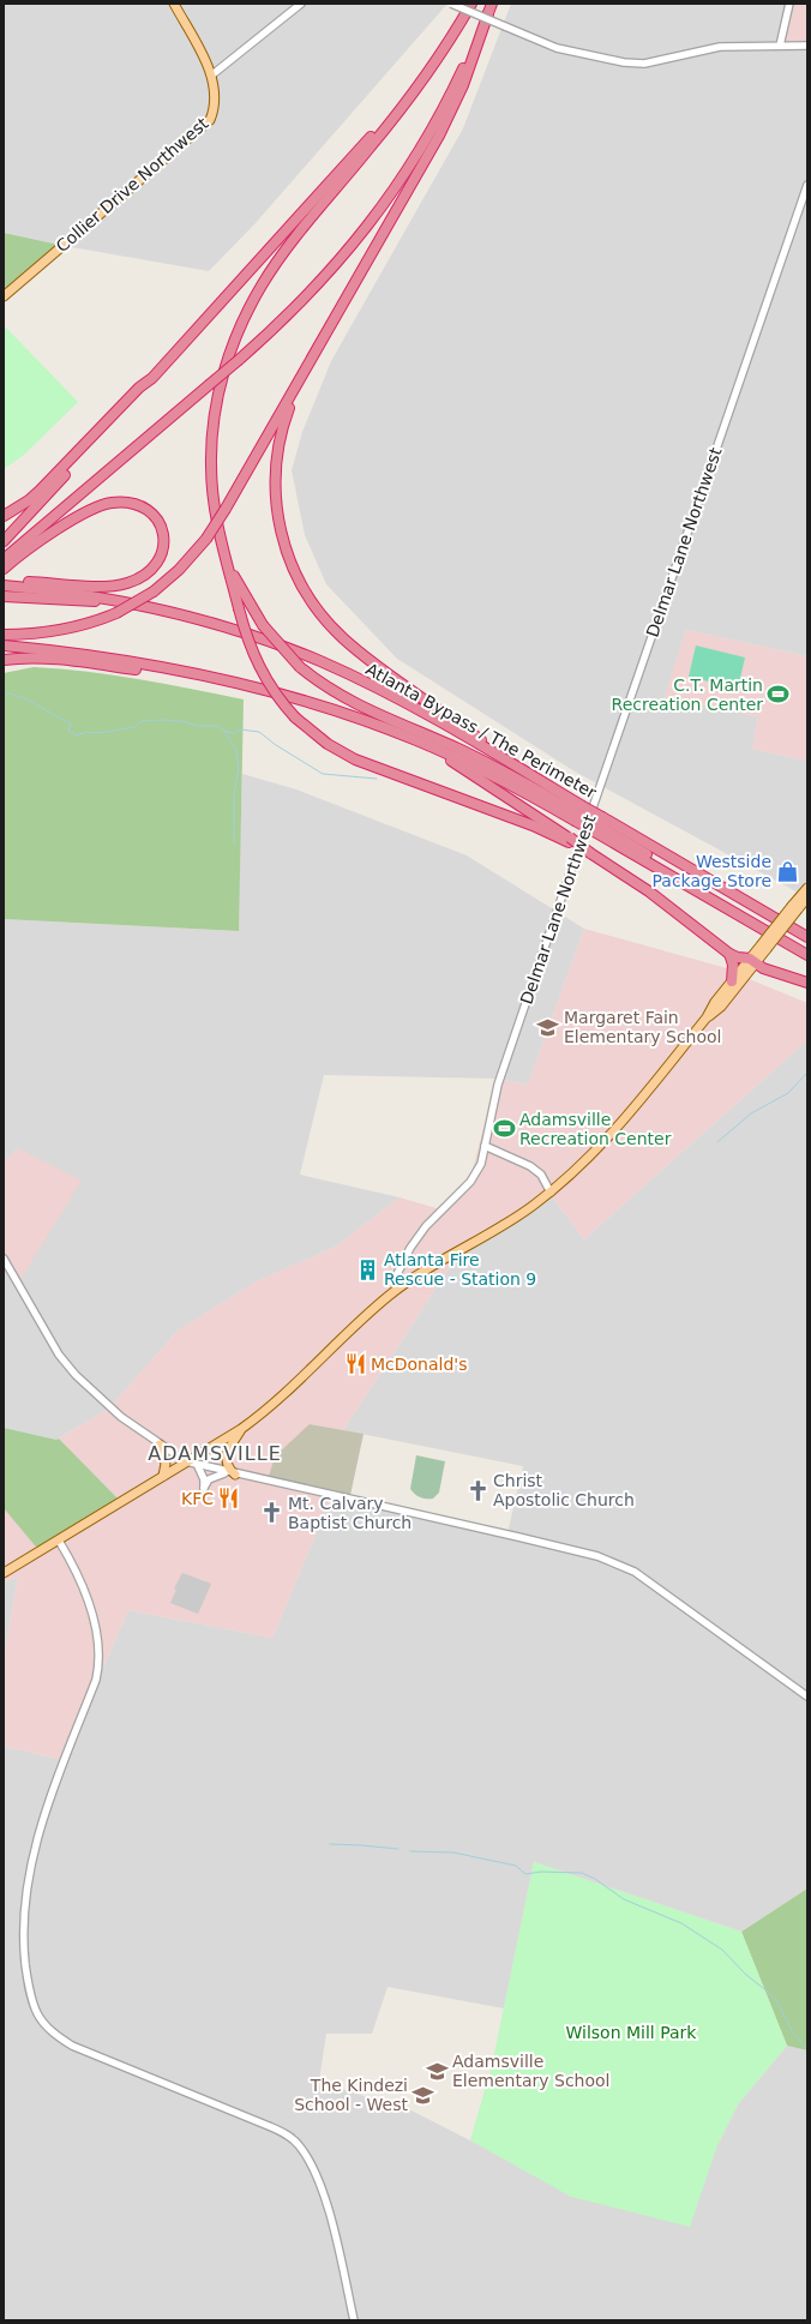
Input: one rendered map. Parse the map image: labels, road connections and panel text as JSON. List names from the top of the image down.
{
  "streets": {
    "highway": ["Atlanta Bypass / The Perimeter"],
    "main road": ["Collier Drive Northwest"],
    "street": ["Delmar Lane Northwest"]
  },
  "districts": ["ADAMSVILLE"],
  "parks": ["Wilson Mill Park"],
  "places": {
    "sports": ["C.T. Martin Recreation Center", "Adamsville Recreation Center"],
    "shop": ["Westside Package Store"],
    "school or university": ["Margaret Fain Elementary School", "Adamsville Elementary School", "The Kindezi School - West"],
    "building": ["Atlanta Fire Rescue - Station 9"],
    "restaurant": ["McDonald's", "KFC"],
    "church": ["Christ Apostolic Church", "Mt. Calvary Baptist Church"]
  }
}
